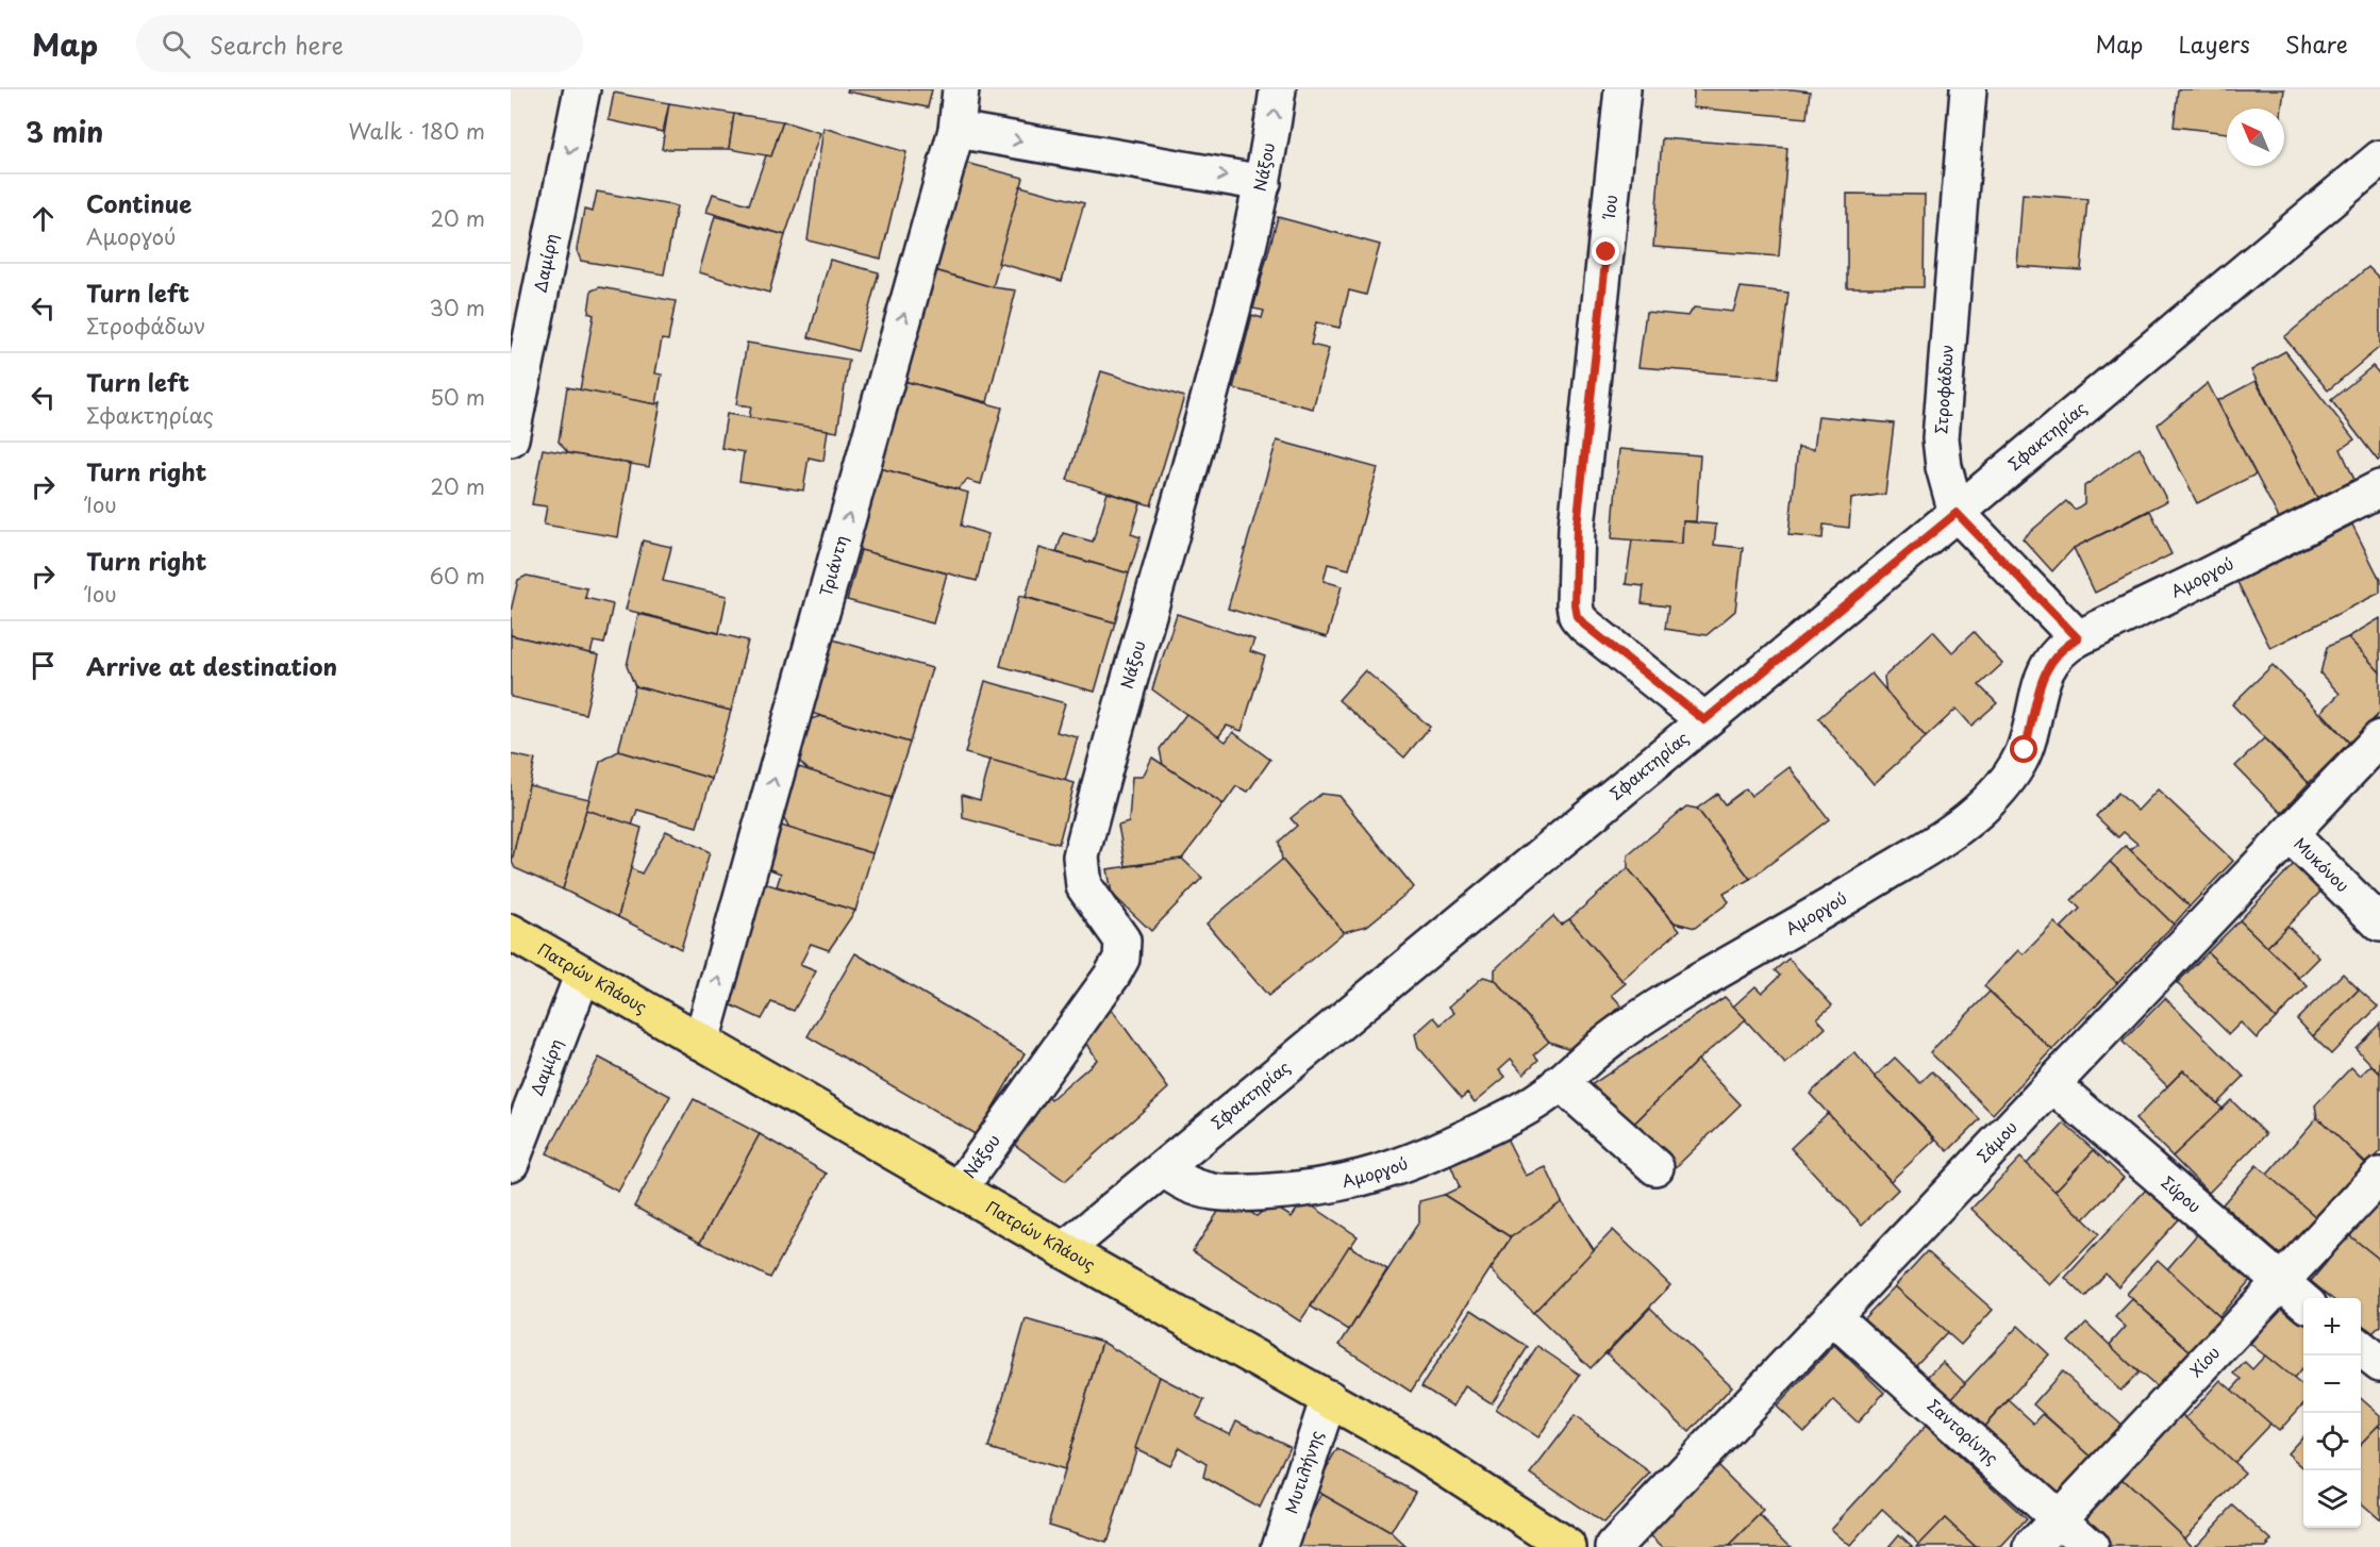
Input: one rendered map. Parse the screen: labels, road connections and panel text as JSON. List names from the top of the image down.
{
  "streets": {
    "main road": ["Πατρών Κλάους"],
    "street": [
      "Νάξου",
      "Ίου",
      "Δαμίρη",
      "Στροφάδων",
      "Σφακτηρίας",
      "Τριάντη",
      "Αμοργού",
      "Μυκόνου",
      "Σάμου",
      "Σύρου",
      "Χίου",
      "Σαντορίνης",
      "Μυτιλήνης"
    ]
  },
  "crossings": [
    ["Νάξου", "Πατρών Κλάους"],
    ["Ίου", "Σφακτηρίας"],
    ["Δαμίρη", "Πατρών Κλάους"],
    ["Στροφάδων", "Σφακτηρίας"],
    ["Στροφάδων", "Αμοργού"],
    ["Σφακτηρίας", "Αμοργού"],
    ["Σφακτηρίας", "Πατρών Κλάους"],
    ["Τριάντη", "Πατρών Κλάους"],
    ["Μυκόνου", "Σάμου"],
    ["Πατρών Κλάους", "Μυτιλήνης"],
    ["Σάμου", "Σύρου"],
    ["Σάμου", "Σαντορίνης"],
    ["Σύρου", "Χίου"],
    ["Χίου", "Σαντορίνης"]
  ],
  "one_way": ["Δαμίρη", "Τριάντη"],
  "north": "top left",
  "page": {
    "header": "Map",
    "search": "Search here",
    "nav": ["Map", "Layers", "Share"],
    "heading": ["3 min", "Walk · 180 m"],
    "list": [
      ["Continue", "Αμοργού", "20 m"],
      ["Turn left", "Στροφάδων", "30 m"],
      ["Turn left", "Σφακτηρίας", "50 m"],
      ["Turn right", "Ίου", "20 m"],
      ["Turn right", "Ίου", "60 m"],
      "Arrive at destination"
    ],
    "map_buttons": ["+", "−"]
  }
}
